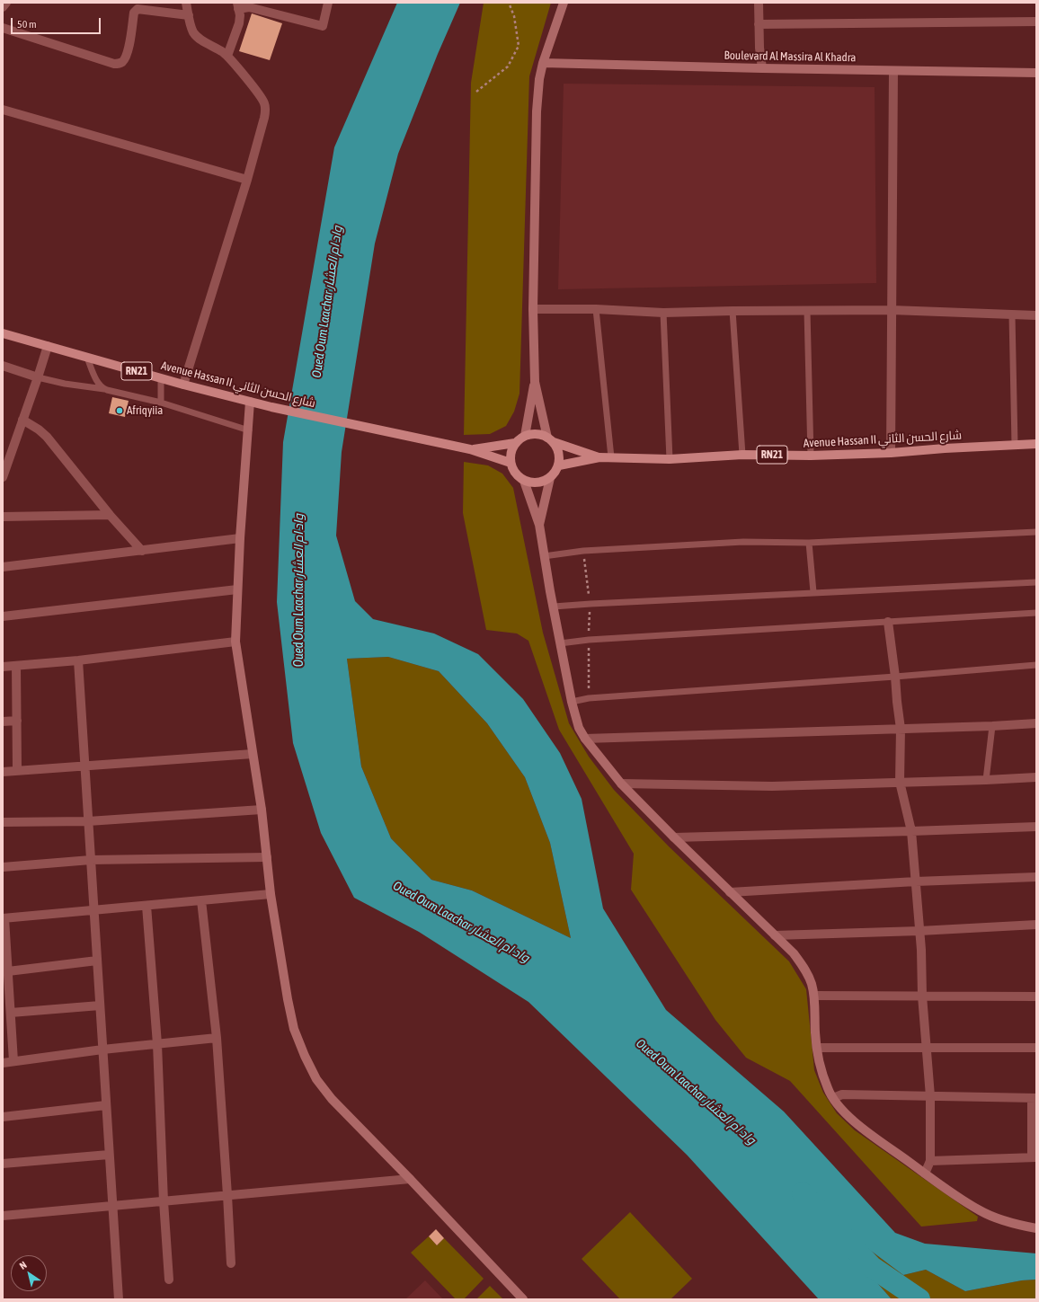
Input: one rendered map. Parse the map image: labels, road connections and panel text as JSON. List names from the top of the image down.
{
  "streets": {
    "main road": ["Boulevard Al Massira Al Khadra", "RN21", "Avenue Hassan II شارع الحسن الثاني"]
  },
  "water": ["Oued Oum Laachar واد ام العشار"],
  "places": ["Afriqyiia"],
  "scale_bar": "50 m",
  "north": "top left"
}
